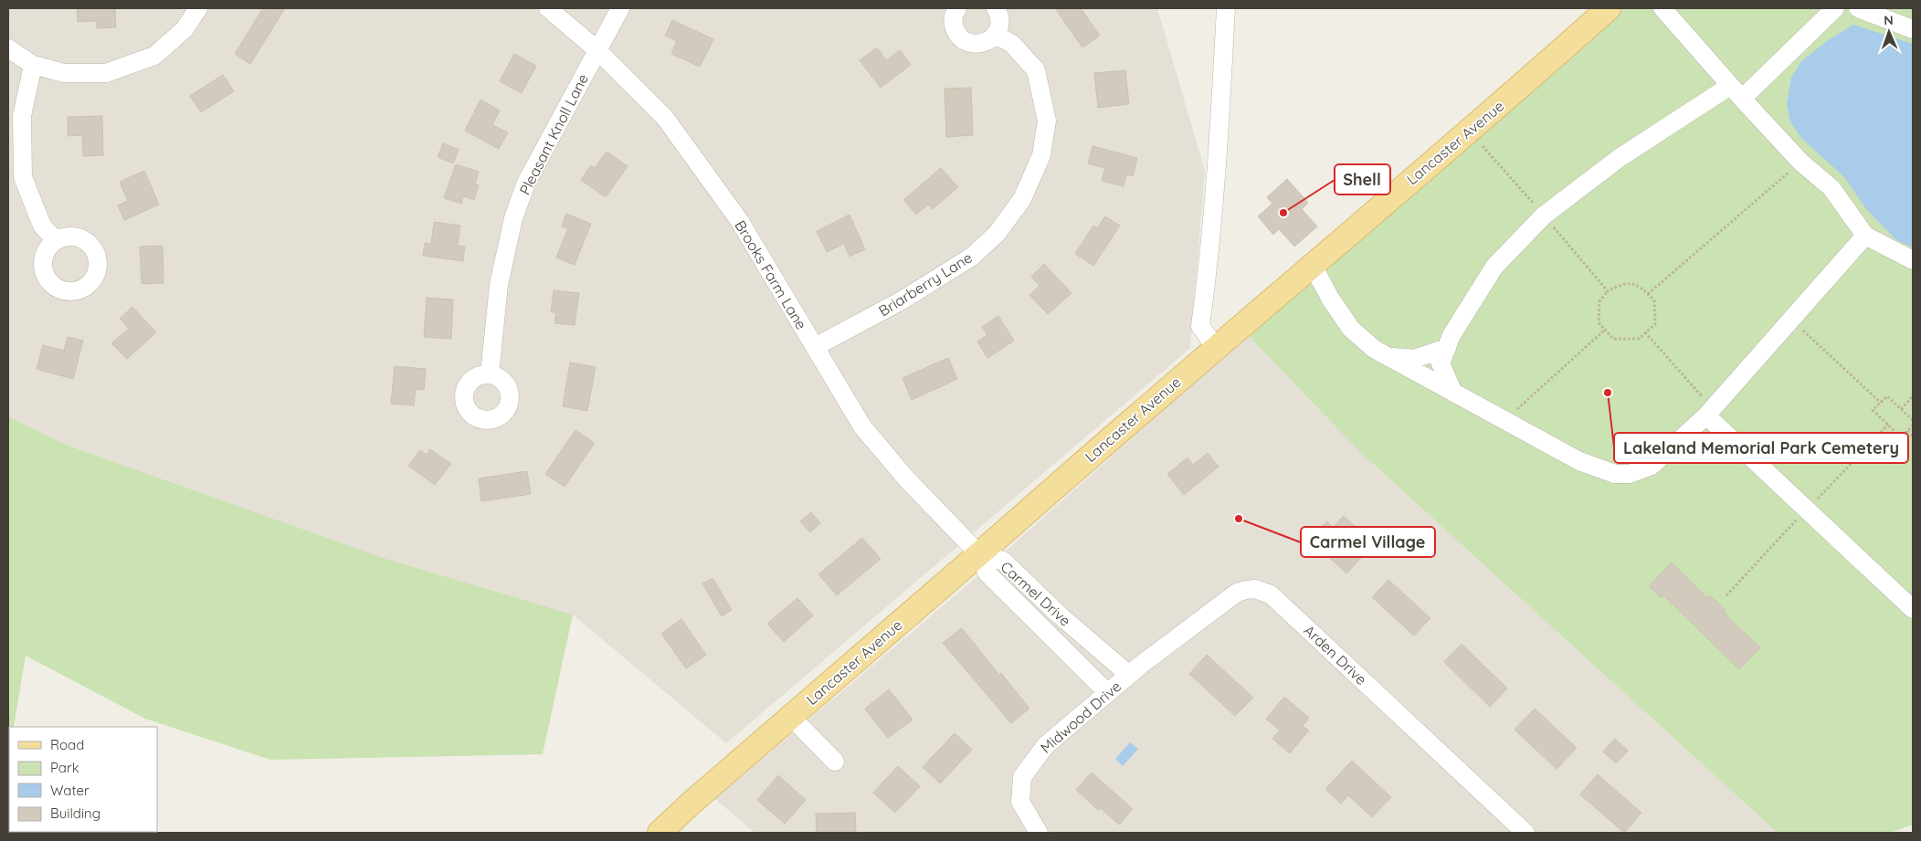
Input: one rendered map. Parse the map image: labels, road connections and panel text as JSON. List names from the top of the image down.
{
  "streets": {
    "main road": ["Lancaster Avenue"],
    "street": [
      "Pleasant Knoll Lane",
      "Brooks Farm Lane",
      "Briarberry Lane",
      "Carmel Drive",
      "Arden Drive",
      "Midwood Drive"
    ]
  },
  "crossings": [
    ["Pleasant Knoll Lane", "Brooks Farm Lane"],
    ["Lancaster Avenue", "Brooks Farm Lane"],
    ["Lancaster Avenue", "Carmel Drive"],
    ["Brooks Farm Lane", "Briarberry Lane"],
    ["Brooks Farm Lane", "Carmel Drive"],
    ["Carmel Drive", "Arden Drive"],
    ["Carmel Drive", "Midwood Drive"],
    ["Arden Drive", "Midwood Drive"]
  ],
  "places": ["Shell", "Lakeland Memorial Park Cemetery", "Carmel Village"],
  "legend": [
    "Road",
    "Park",
    "Water",
    "Building"
  ],
  "north": "top"
}
